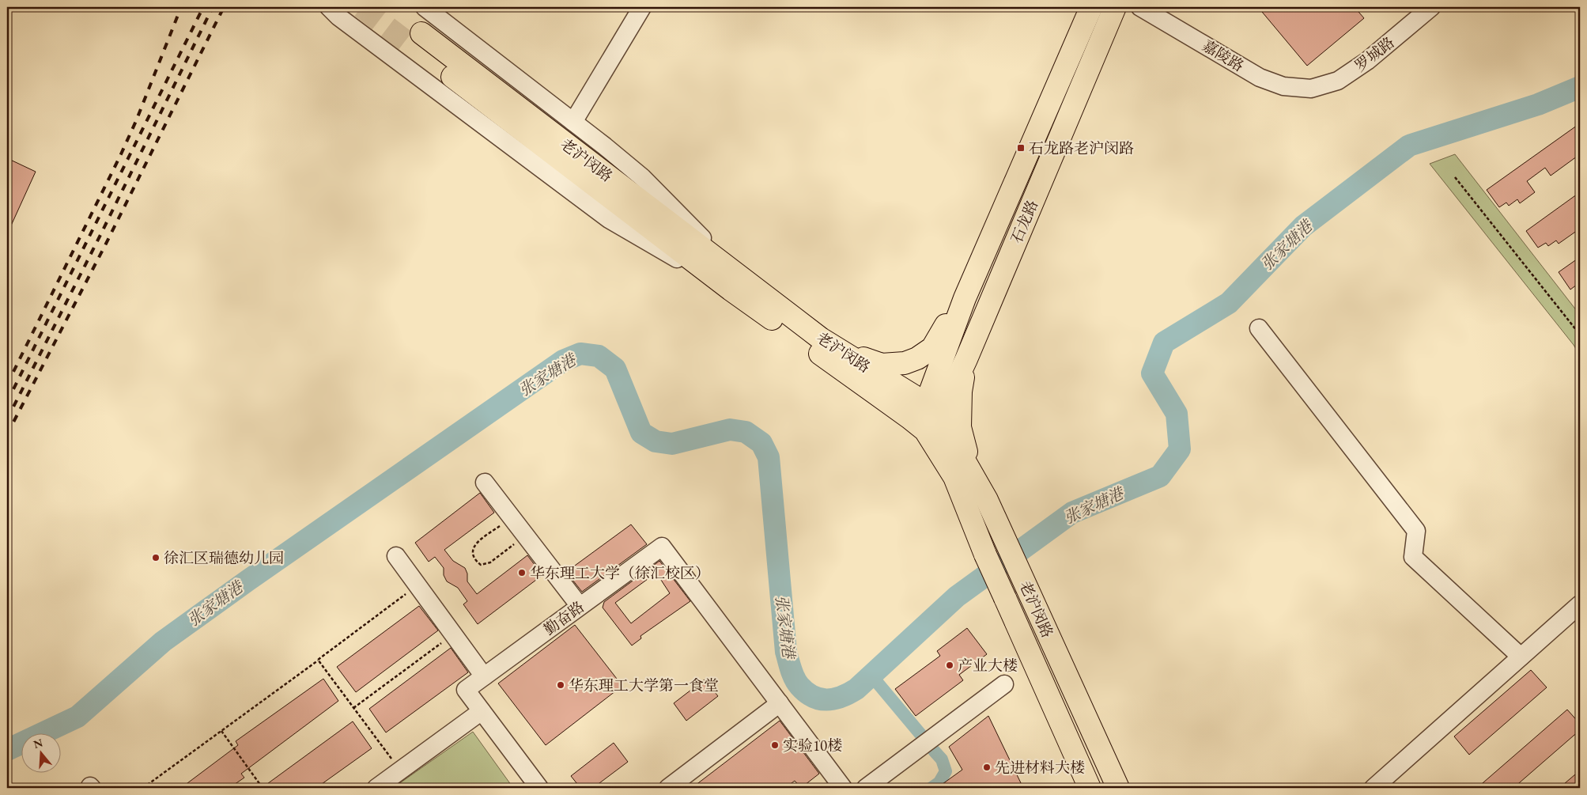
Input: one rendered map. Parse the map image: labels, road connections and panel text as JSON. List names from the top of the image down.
{
  "streets": {
    "main road": ["老沪闵路", "石龙路"],
    "street": ["罗城路", "嘉陵路", "勤奋路"]
  },
  "crossings": [
    ["罗城路", "嘉陵路"],
    ["老沪闵路", "石龙路"]
  ],
  "water": ["张家塘港"],
  "places": {
    "transit": ["石龙路老沪闵路"],
    "other": [
      "徐汇区瑞德幼儿园",
      "华东理工大学（徐汇校区）",
      "产业大楼",
      "华东理工大学第一食堂",
      "实验10楼",
      "先进材料大楼"
    ]
  },
  "north": "top"
}
